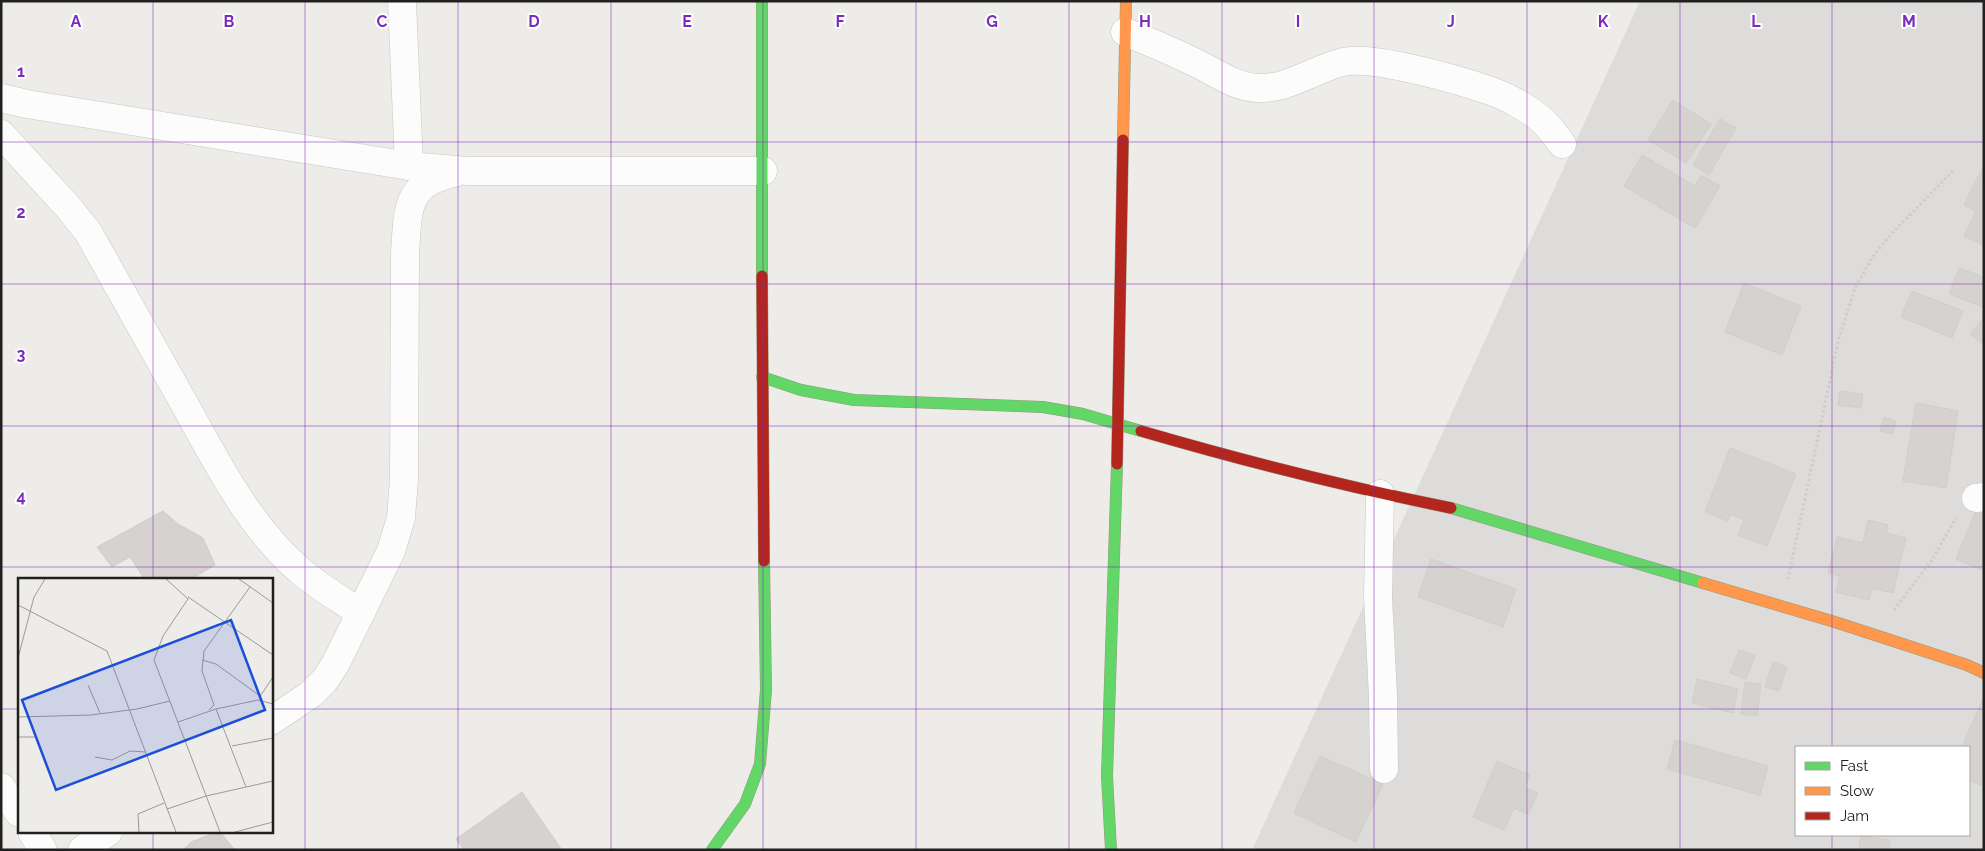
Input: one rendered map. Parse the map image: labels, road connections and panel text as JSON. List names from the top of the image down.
{
  "legend": ["Fast", "Slow", "Jam"],
  "grid": {
    "columns": [
      "A",
      "B",
      "C",
      "D",
      "E",
      "F",
      "G",
      "H",
      "I",
      "J",
      "K",
      "L",
      "M"
    ],
    "rows": [
      "1",
      "2",
      "3",
      "4"
    ]
  }
}
